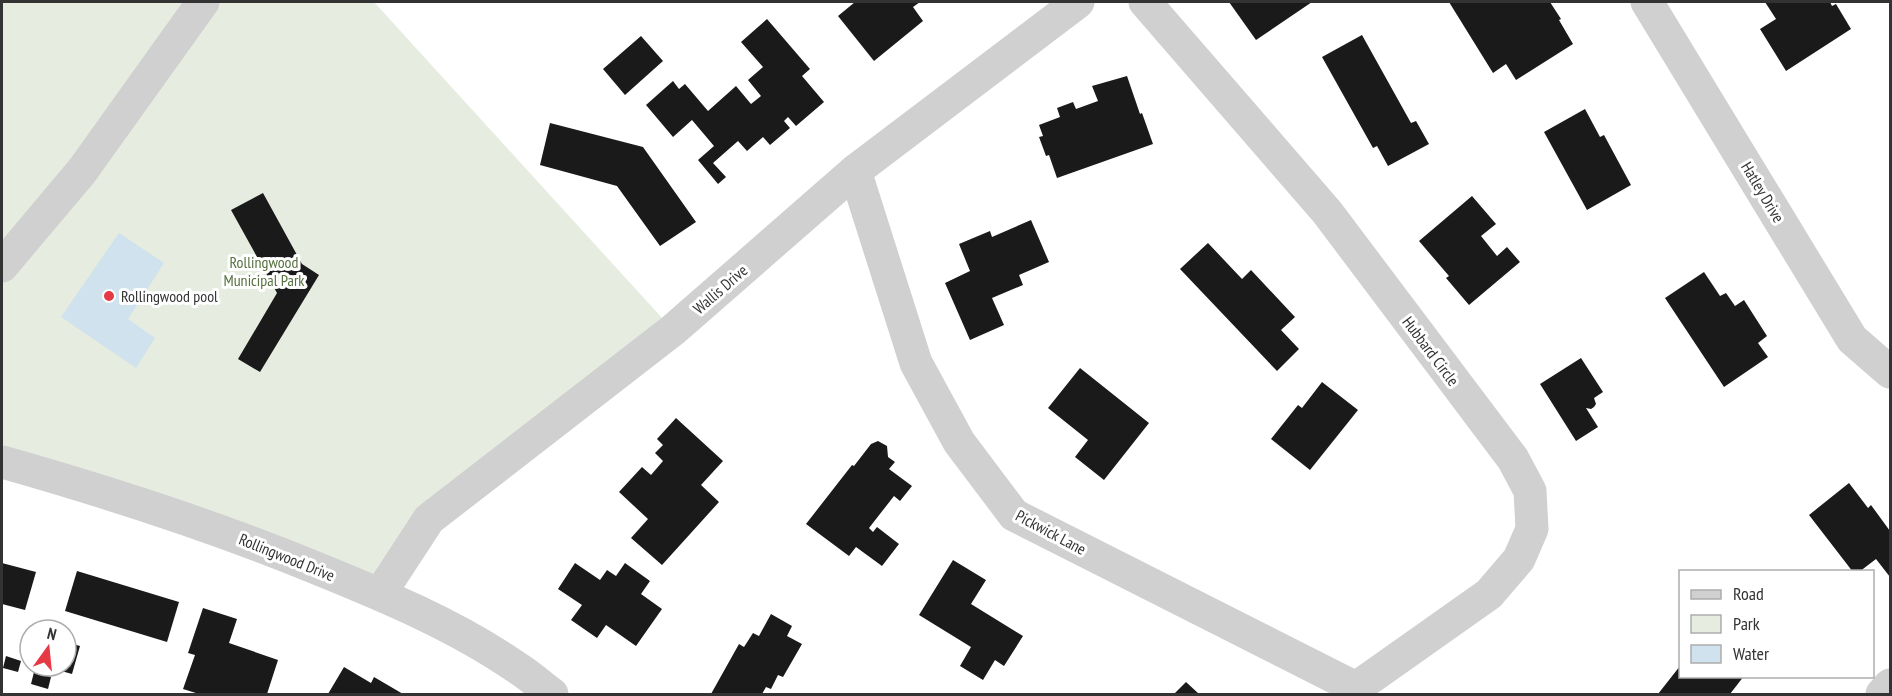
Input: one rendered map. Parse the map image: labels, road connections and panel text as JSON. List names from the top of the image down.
{
  "streets": {
    "street": [
      "Hatley Drive",
      "Wallis Drive",
      "Hubbard Circle",
      "Pickwick Lane",
      "Rollingwood Drive"
    ]
  },
  "crossings": [
    ["Wallis Drive", "Pickwick Lane"],
    ["Wallis Drive", "Rollingwood Drive"],
    ["Hubbard Circle", "Pickwick Lane"]
  ],
  "parks": ["Rollingwood Municipal Park"],
  "places": ["Rollingwood pool"],
  "legend": ["Road", "Park", "Water"],
  "north": "top"
}
